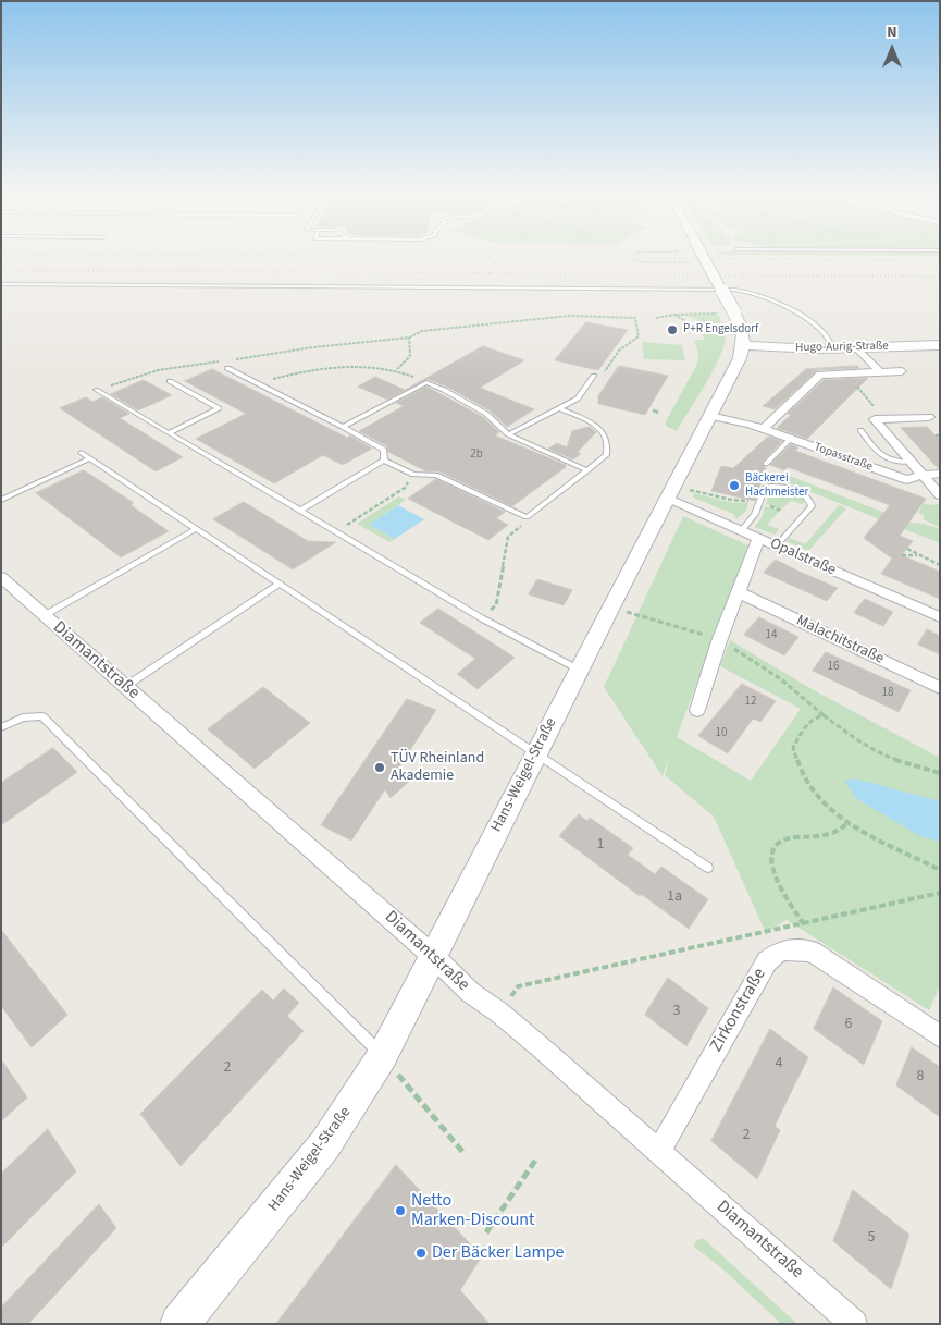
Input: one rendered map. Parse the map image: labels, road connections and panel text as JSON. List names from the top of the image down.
{
  "streets": {
    "street": [
      "Hugo-Aurig-Straße",
      "Topasstraße",
      "Opalstraße",
      "Malachitstraße",
      "Diamantstraße",
      "Hans-Weigel-Straße",
      "Zirkonstraße"
    ]
  },
  "crossings": [
    ["Hugo-Aurig-Straße", "Hans-Weigel-Straße"],
    ["Topasstraße", "Hans-Weigel-Straße"],
    ["Opalstraße", "Hans-Weigel-Straße"],
    ["Diamantstraße", "Hans-Weigel-Straße"],
    ["Diamantstraße", "Zirkonstraße"]
  ],
  "places": [
    "P+R Engelsdorf",
    "Bäckerei Hachmeister",
    "TÜV Rheinland Akademie",
    "Netto Marken-Discount",
    "Der Bäcker Lampe"
  ],
  "house_numbers": [
    "2b",
    "14",
    "16",
    "18",
    "12",
    "10",
    "1",
    "1a",
    "3",
    "6",
    "4",
    "2",
    "8",
    "2",
    "5"
  ],
  "north": "top"
}
